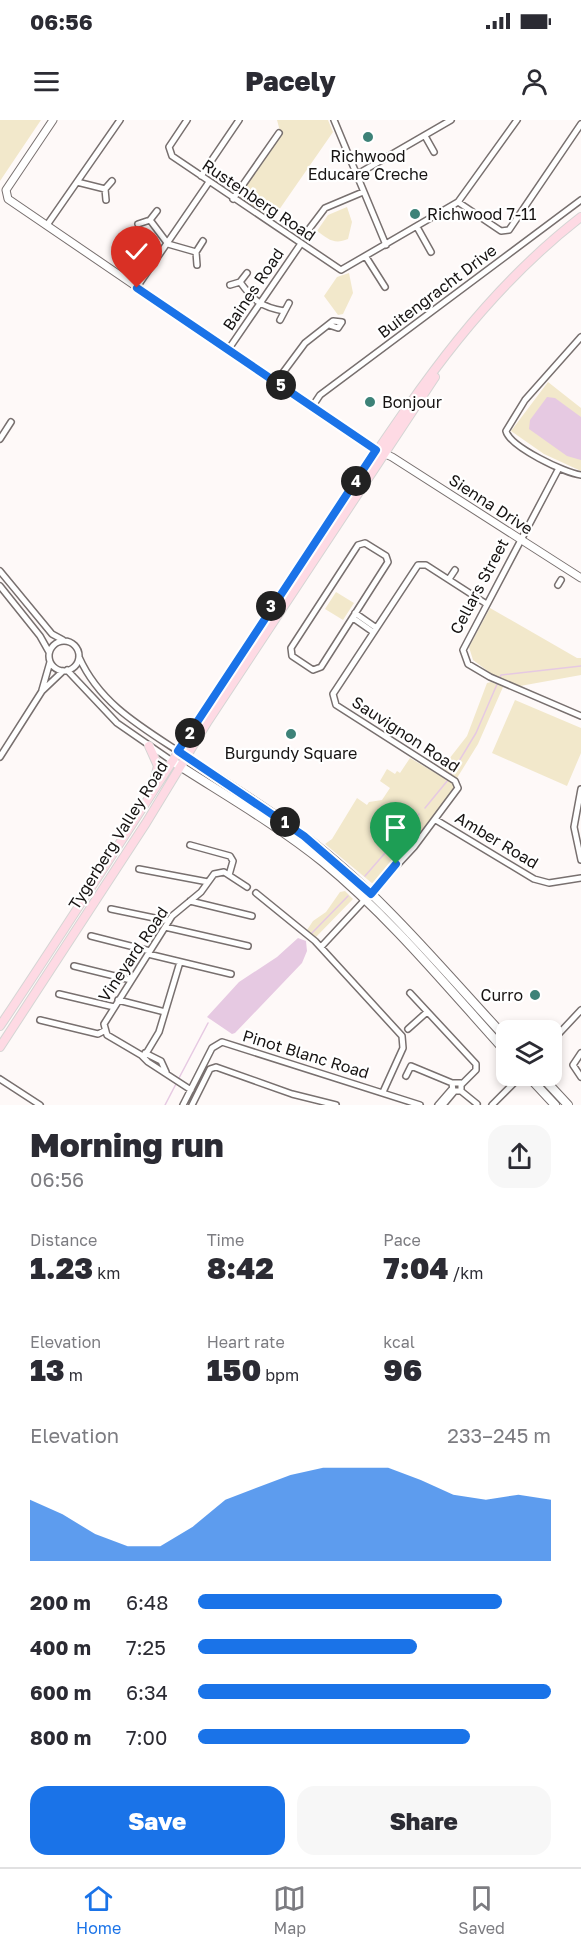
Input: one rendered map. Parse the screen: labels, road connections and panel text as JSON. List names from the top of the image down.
{
  "streets": {
    "main road": ["Tygerberg Valley Road"],
    "street": [
      "Rustenberg Road",
      "Baines Road",
      "Buitengracht Drive",
      "Sienna Drive",
      "Cellars Street",
      "Sauvignon Road",
      "Amber Road",
      "Vineyard Road",
      "Pinot Blanc Road"
    ]
  },
  "crossings": [
    ["Rustenberg Road", "Baines Road"],
    ["Sienna Drive", "Cellars Street"],
    ["Sienna Drive", "Tygerberg Valley Road"],
    ["Cellars Street", "Sauvignon Road"],
    ["Sauvignon Road", "Amber Road"]
  ],
  "places": [
    "Richwood Educare Creche",
    "Richwood 7-11",
    "Bonjour",
    "Burgundy Square",
    "Curro"
  ],
  "page": {
    "status": "06:56",
    "header": "Pacely",
    "pins": [
      "5",
      "4",
      "3",
      "2",
      "1"
    ],
    "heading": ["Morning run", "06:56"],
    "stats": [
      ["Distance", "1.23 km"],
      ["Time", "8:42"],
      ["Pace", "7:04 /km"],
      ["Elevation", "13 m"],
      ["Heart rate", "150 bpm"],
      ["kcal", "96"]
    ],
    "chart": ["Elevation", "233–245 m"],
    "list": [
      {
        "name": "200 m",
        "note": "6:48"
      },
      {
        "name": "400 m",
        "note": "7:25"
      },
      {
        "name": "600 m",
        "note": "6:34"
      },
      {
        "name": "800 m",
        "note": "7:00"
      }
    ],
    "buttons": ["Save", "Share"],
    "tabs": ["Home", "Map", "Saved"]
  }
}
